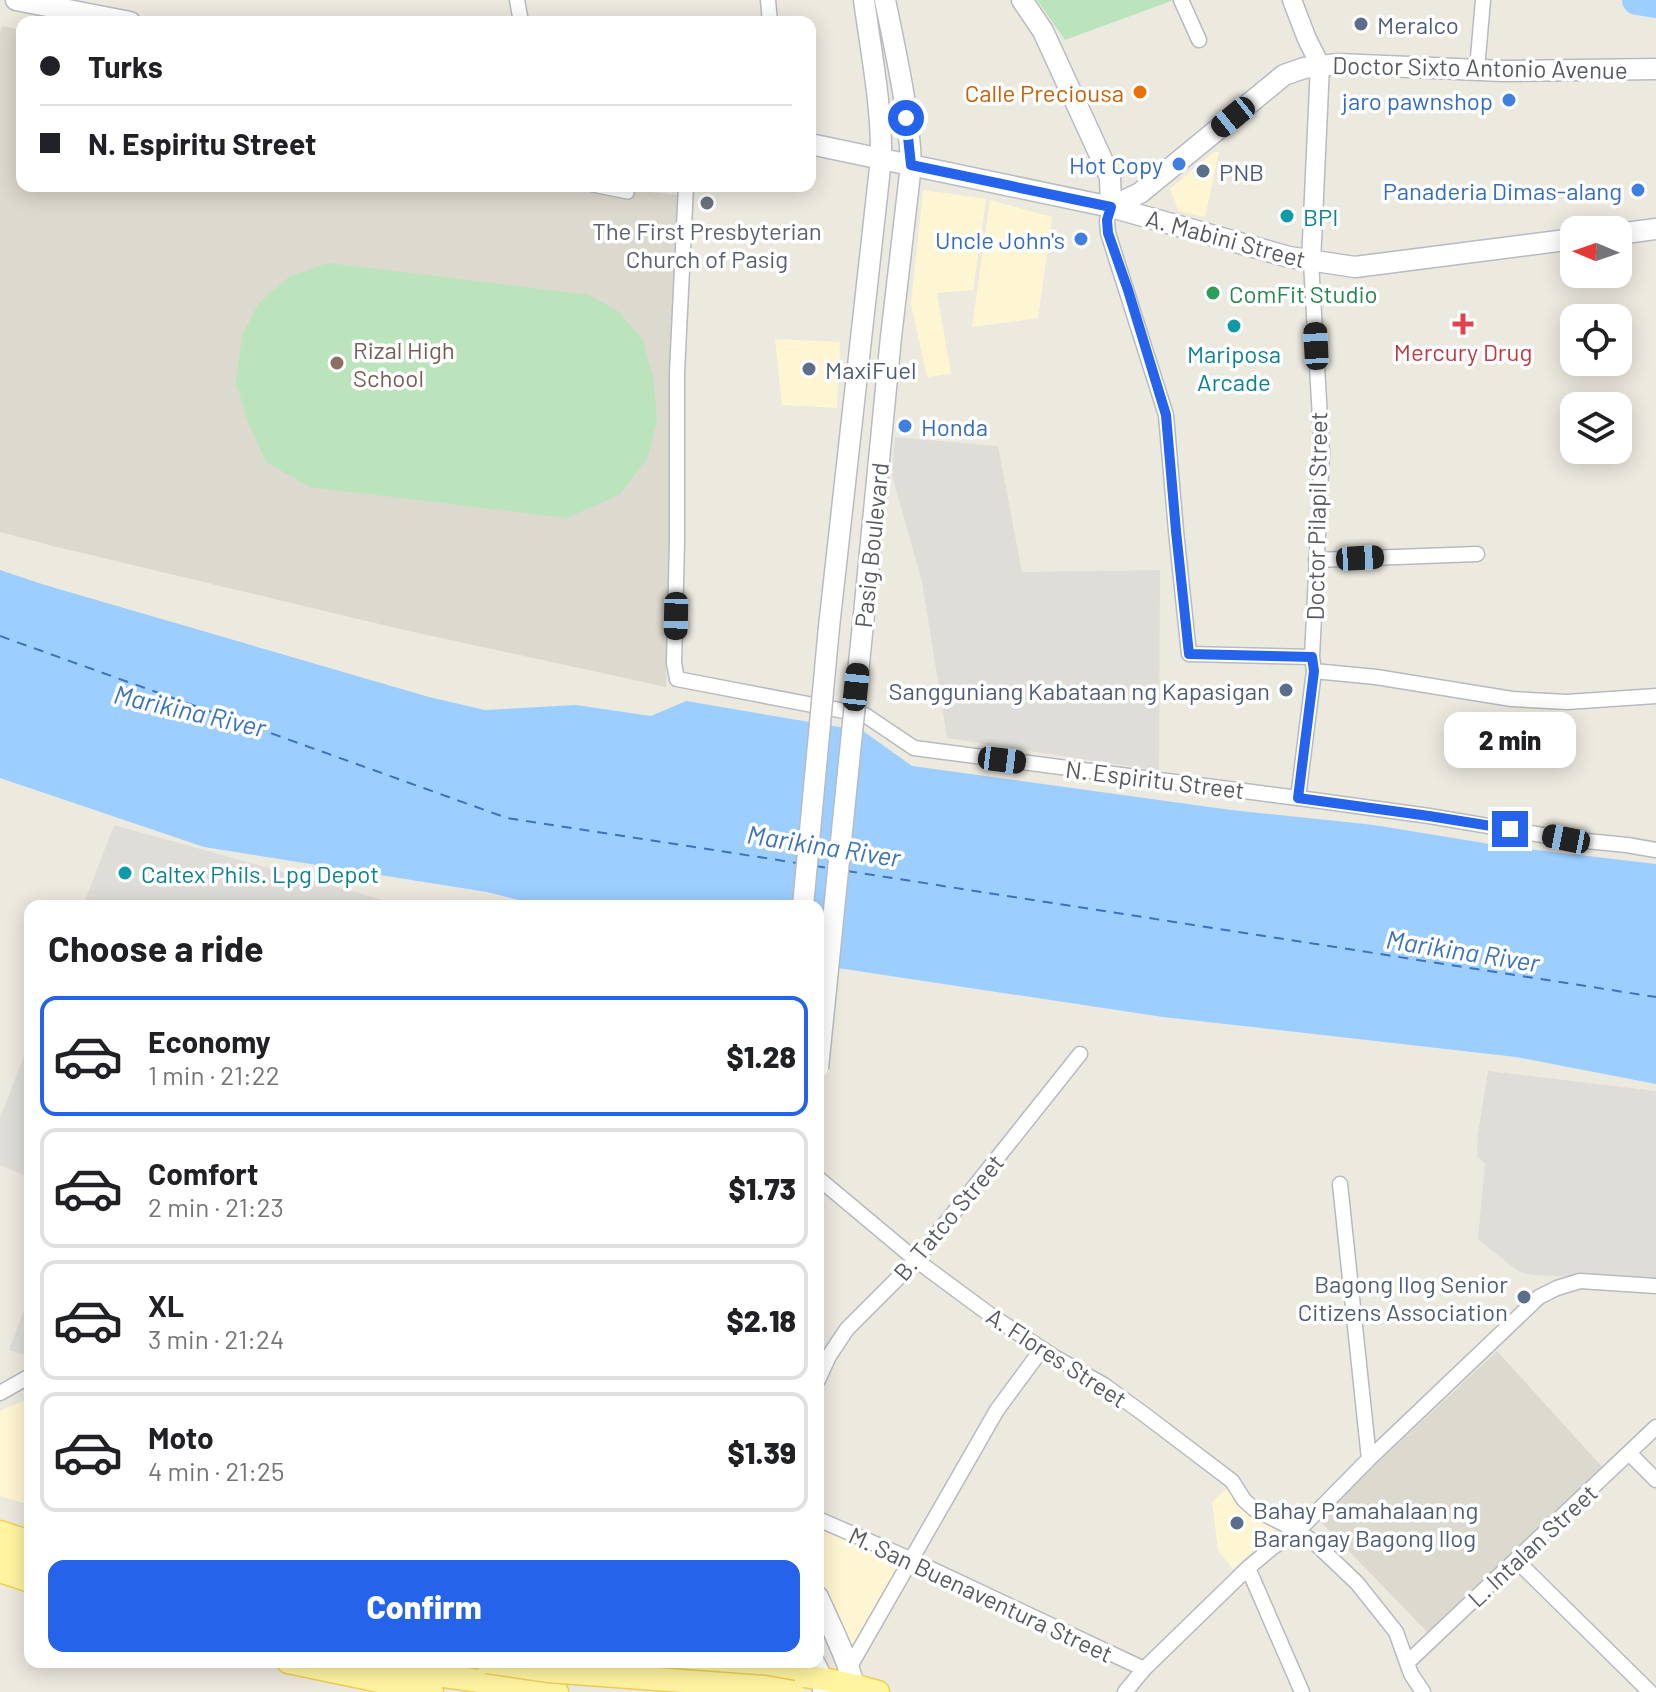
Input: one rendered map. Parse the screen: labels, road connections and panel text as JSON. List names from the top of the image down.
{
  "streets": {
    "main road": ["Doctor Sixto Antonio Avenue", "A. Mabini Street", "Pasig Boulevard"],
    "street": [
      "Doctor Pilapil Street",
      "N. Espiritu Street",
      "B. Tatco Street",
      "A. Flores Street",
      "L. Intalan Street",
      "M. San Buenaventura Street"
    ]
  },
  "crossings": [
    ["Doctor Sixto Antonio Avenue", "A. Mabini Street"],
    ["Doctor Sixto Antonio Avenue", "Doctor Pilapil Street"],
    ["A. Mabini Street", "Doctor Pilapil Street"],
    ["A. Mabini Street", "Pasig Boulevard"],
    ["Doctor Pilapil Street", "N. Espiritu Street"],
    ["B. Tatco Street", "A. Flores Street"],
    ["A. Flores Street", "L. Intalan Street"]
  ],
  "water": ["Marikina River"],
  "places": {
    "other": [
      "Meralco",
      "Calle Preciousa",
      "jaro pawnshop",
      "Hot Copy",
      "PNB",
      "Panaderia Dimas-alang",
      "The First Presbyterian Church of Pasig",
      "BPI",
      "Uncle John's",
      "ComFit Studio",
      "Mariposa Arcade",
      "Rizal High School",
      "MaxiFuel",
      "Honda",
      "Sangguniang Kabataan ng Kapasigan",
      "Caltex Phils. Lpg Depot",
      "Bagong Ilog Senior Citizens Association",
      "Bahay Pamahalaan ng Barangay Bagong Ilog"
    ],
    "health": ["Mercury Drug"]
  },
  "north": "left",
  "page": {
    "banner": ["Turks", "N. Espiritu Street"],
    "bubble": "2 min",
    "heading": "Choose a ride",
    "list": [
      {
        "name": "Economy",
        "note": "1 min · 21:22",
        "value": "$1.28"
      },
      {
        "name": "Comfort",
        "note": "2 min · 21:23",
        "value": "$1.73"
      },
      {
        "name": "XL",
        "note": "3 min · 21:24",
        "value": "$2.18"
      },
      {
        "name": "Moto",
        "note": "4 min · 21:25",
        "value": "$1.39"
      }
    ],
    "buttons": "Confirm"
  }
}
